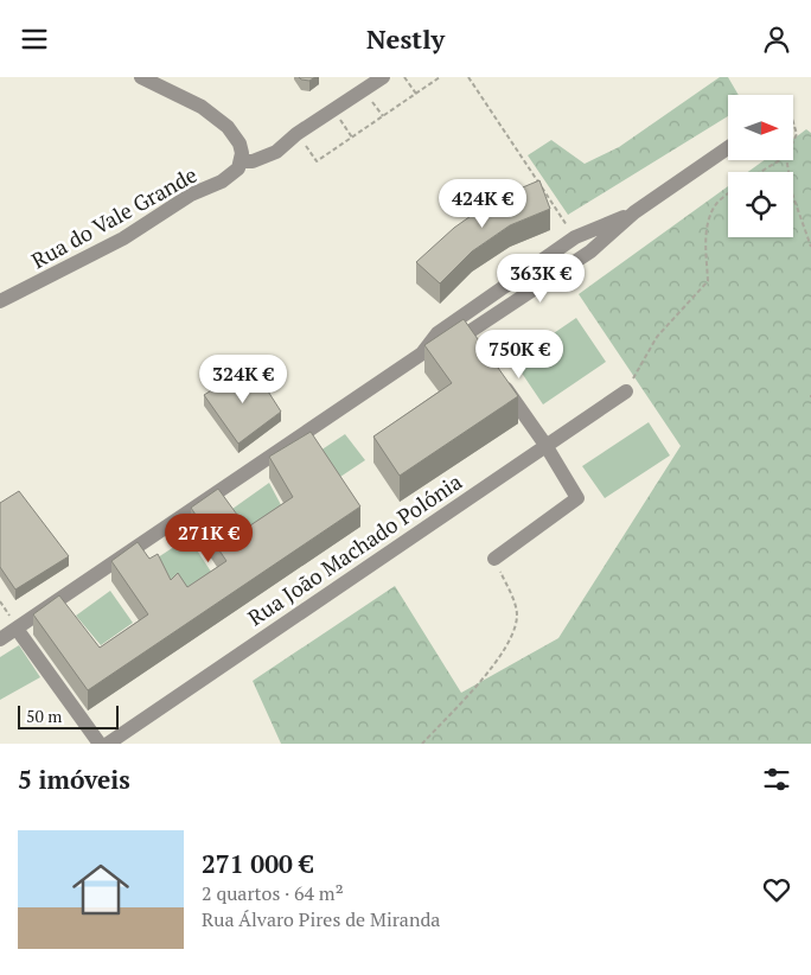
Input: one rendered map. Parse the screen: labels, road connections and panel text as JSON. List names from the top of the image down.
{
  "streets": {
    "street": ["Rua do Vale Grande", "Rua João Machado Polónia"]
  },
  "scale_bar": "50 m",
  "north": "right",
  "page": {
    "header": "Nestly",
    "price": [
      "424K €",
      "363K €",
      "750K €",
      "324K €",
      "271K €"
    ],
    "scale": "50 m",
    "heading": "5 imóveis",
    "list": [
      {
        "name": "271 000 €",
        "note": "2 quartos · 64 m² · Rua Álvaro Pires de Miranda"
      }
    ]
  }
}
